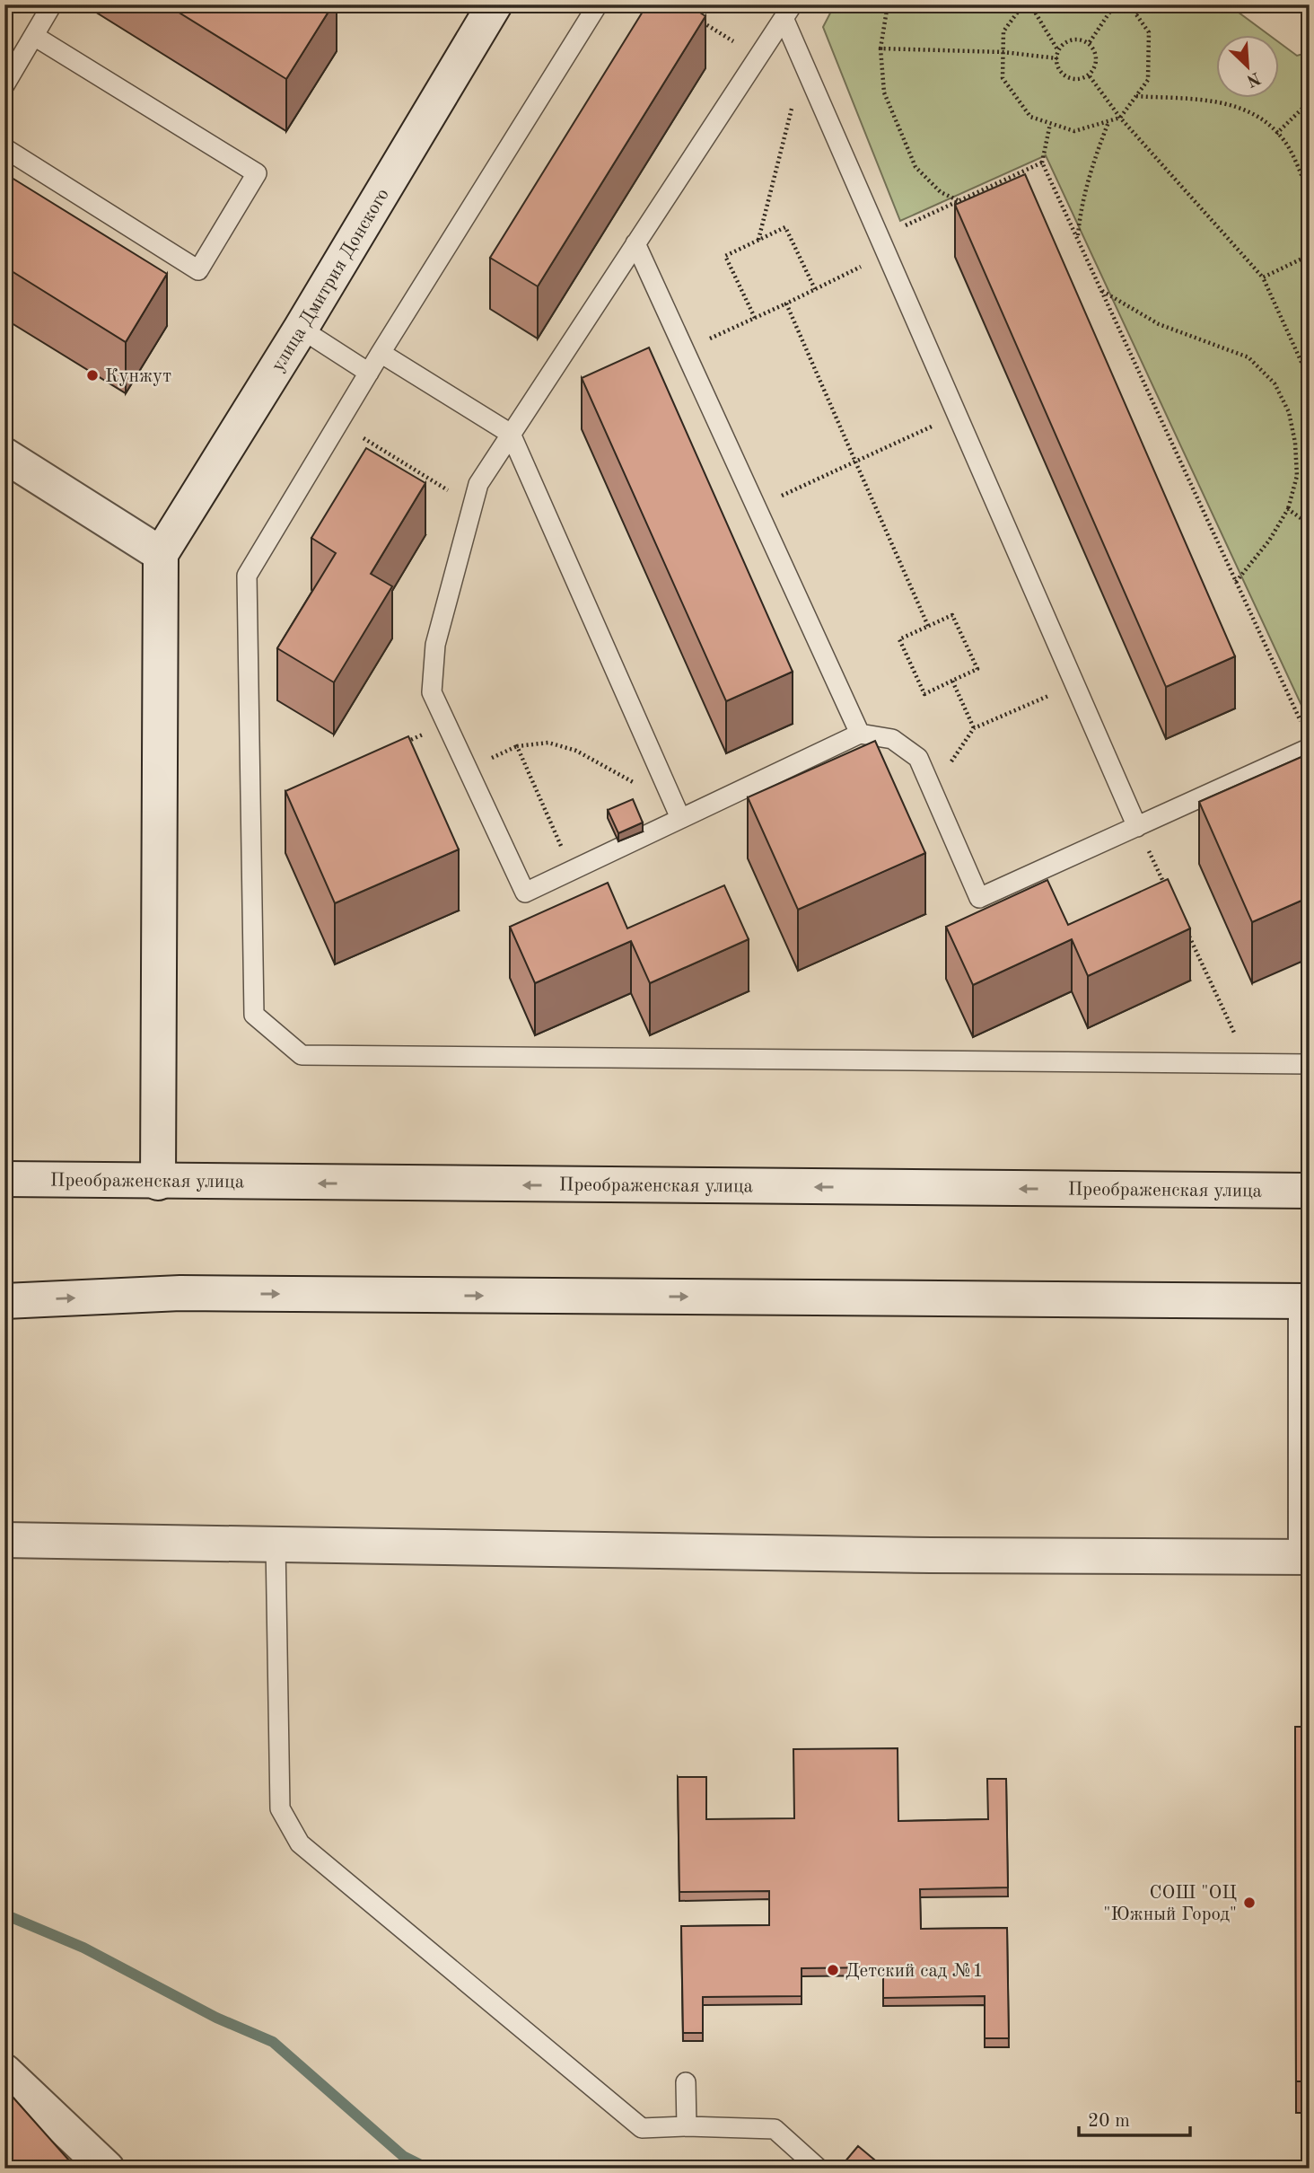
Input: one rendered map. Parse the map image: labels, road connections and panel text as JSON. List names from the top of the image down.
{
  "streets": {
    "street": ["улица Дмитрия Донского", "Преображенская улица"]
  },
  "places": ["Кунжут", "СОШ \"ОЦ \"Южный Город\"", "Детский сад №1"],
  "scale_bar": "20 m",
  "north": "bottom right"
}
